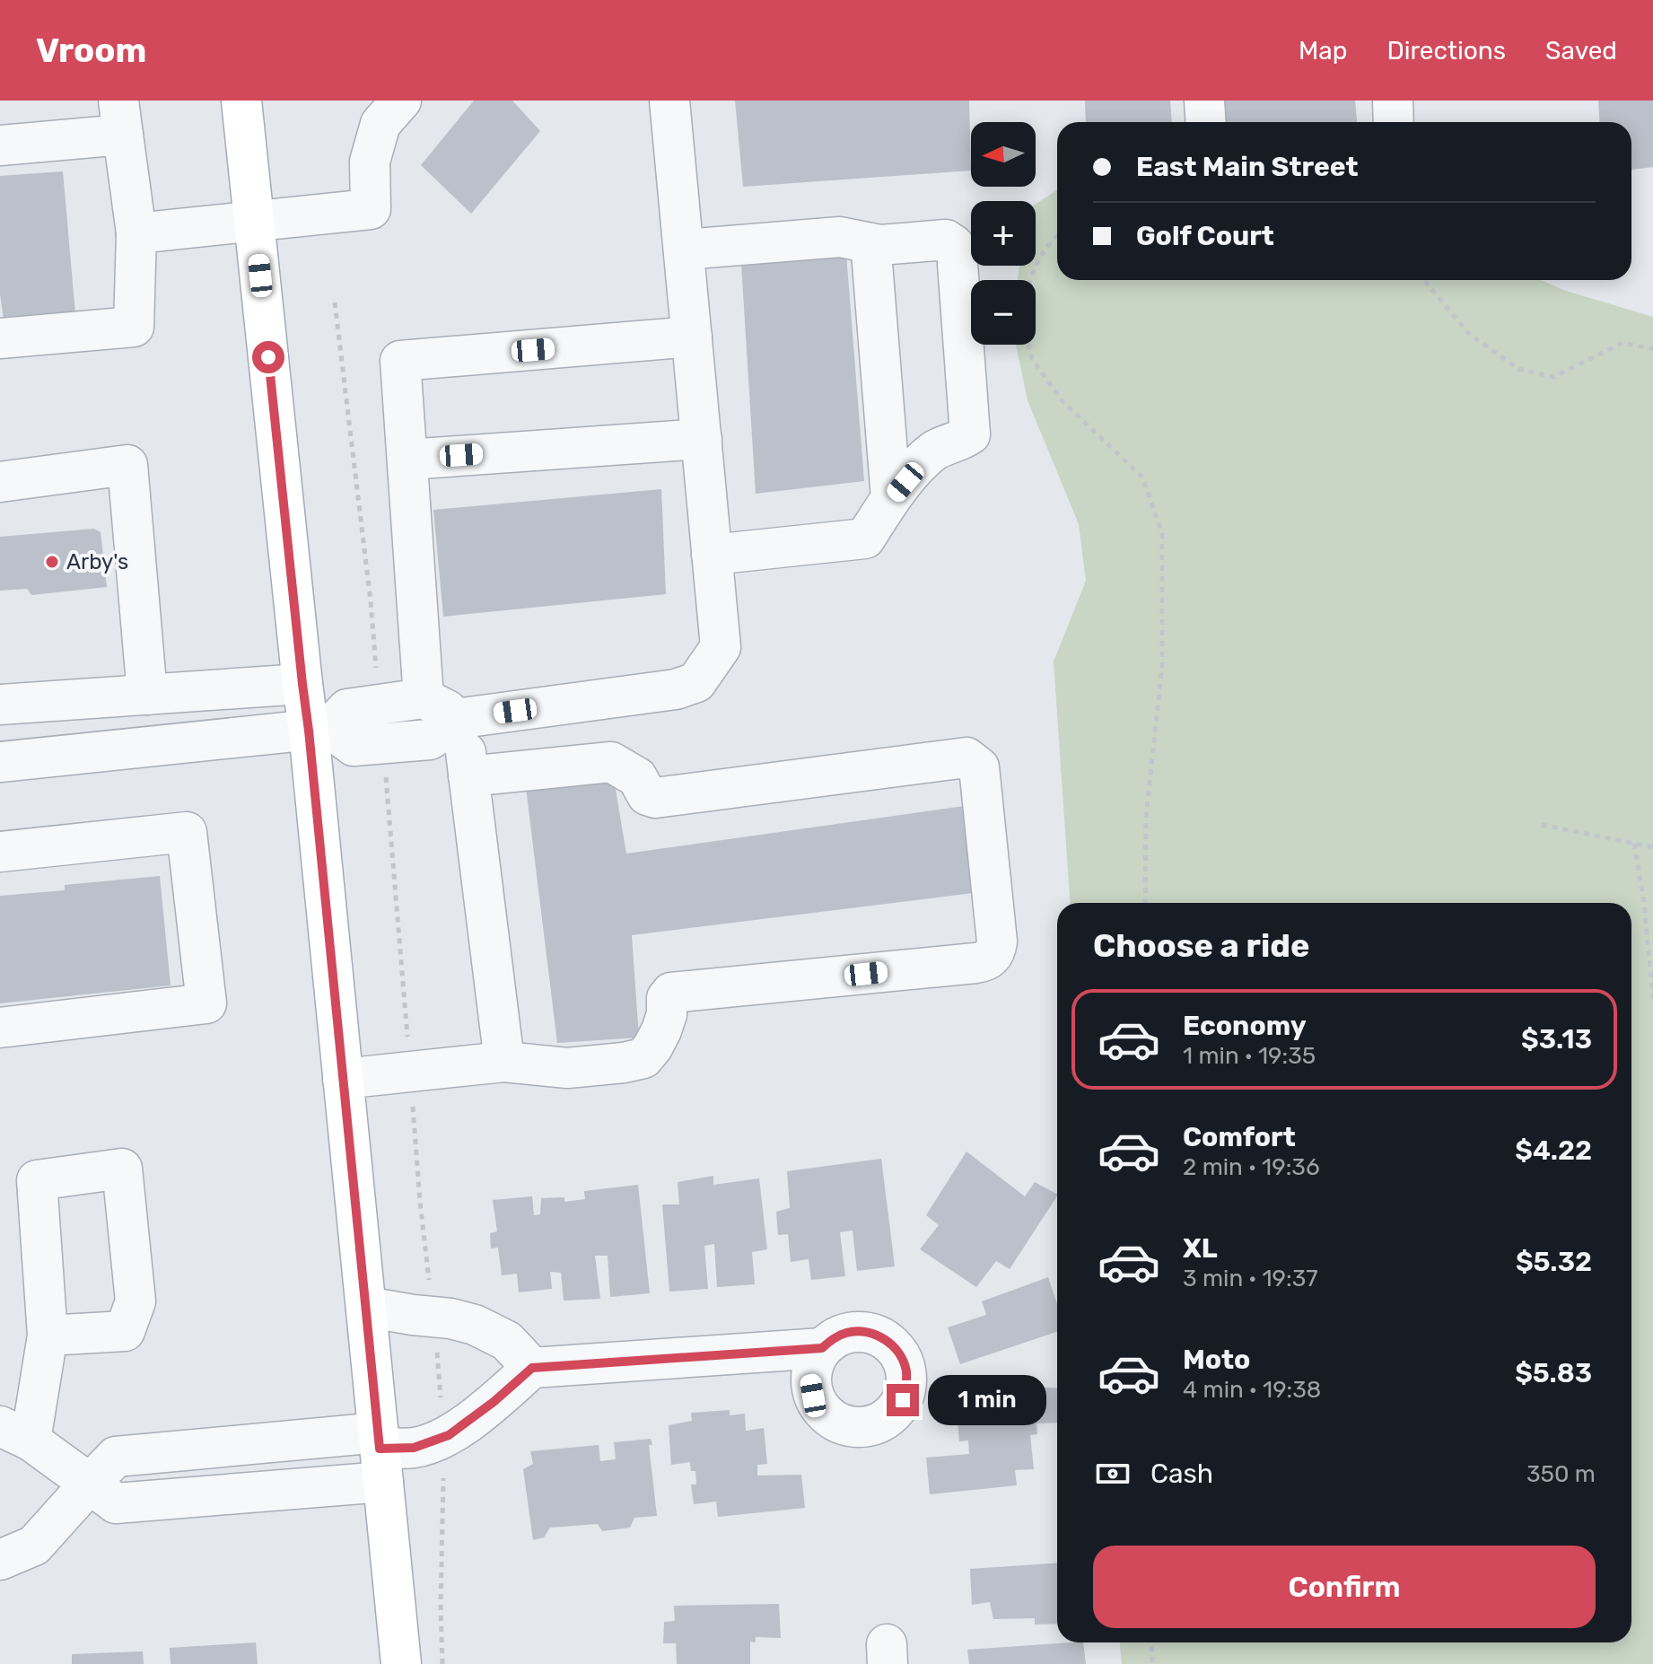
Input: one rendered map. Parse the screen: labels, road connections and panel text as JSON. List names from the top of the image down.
{
  "places": ["Arby's"],
  "north": "left",
  "page": {
    "header": "Vroom",
    "nav": ["Map", "Directions", "Saved"],
    "map_buttons": ["+", "−"],
    "banner": ["East Main Street", "Golf Court"],
    "heading": "Choose a ride",
    "list": [
      {
        "name": "Economy",
        "note": "1 min · 19:35",
        "value": "$3.13"
      },
      {
        "name": "Comfort",
        "note": "2 min · 19:36",
        "value": "$4.22"
      },
      {
        "name": "XL",
        "note": "3 min · 19:37",
        "value": "$5.32"
      },
      {
        "name": "Moto",
        "note": "4 min · 19:38",
        "value": "$5.83"
      }
    ],
    "bubble": "1 min",
    "pay": ["Cash", "350 m"],
    "buttons": "Confirm"
  }
}
